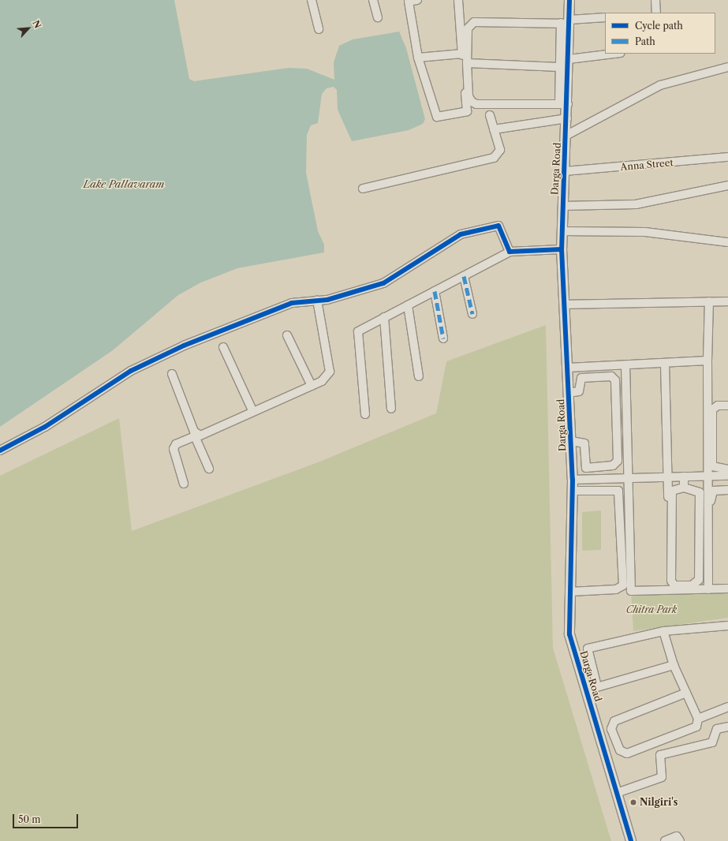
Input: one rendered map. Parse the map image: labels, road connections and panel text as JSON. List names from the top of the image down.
{
  "streets": {
    "street": ["Anna Street", "Darga Road"]
  },
  "crossings": [
    ["Anna Street", "Darga Road"]
  ],
  "water": ["Lake Pallavaram"],
  "parks": ["Chitra Park"],
  "places": ["Nilgiri's"],
  "legend": ["Cycle path", "Path"],
  "scale_bar": "50 m",
  "north": "top right"
}
